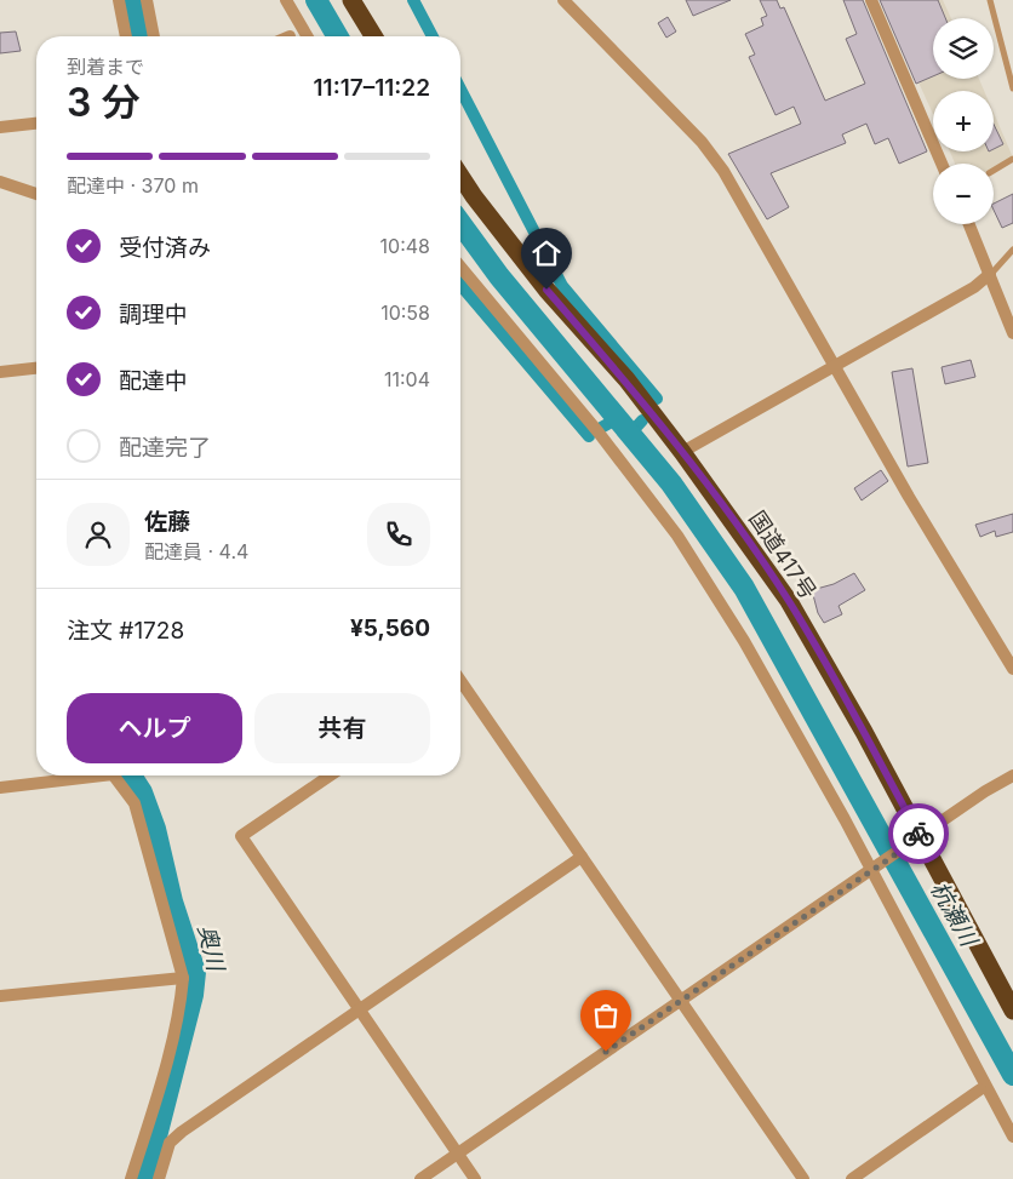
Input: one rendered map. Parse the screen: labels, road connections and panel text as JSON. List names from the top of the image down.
{
  "streets": {
    "highway": ["国道417号"]
  },
  "water": ["杭瀬川", "奥川"],
  "page": {
    "map_buttons": ["+", "−"],
    "heading": ["3 分", "到着まで", "11:17–11:22"],
    "panel": [
      "佐藤",
      "配達員 · 4.4",
      "注文 #1728",
      "¥5,560"
    ],
    "bar": "配達中 · 370 m",
    "list": [
      ["受付済み", "10:48"],
      ["調理中", "10:58"],
      ["配達中", "11:04"],
      "配達完了"
    ],
    "buttons": ["ヘルプ", "共有"]
  }
}
